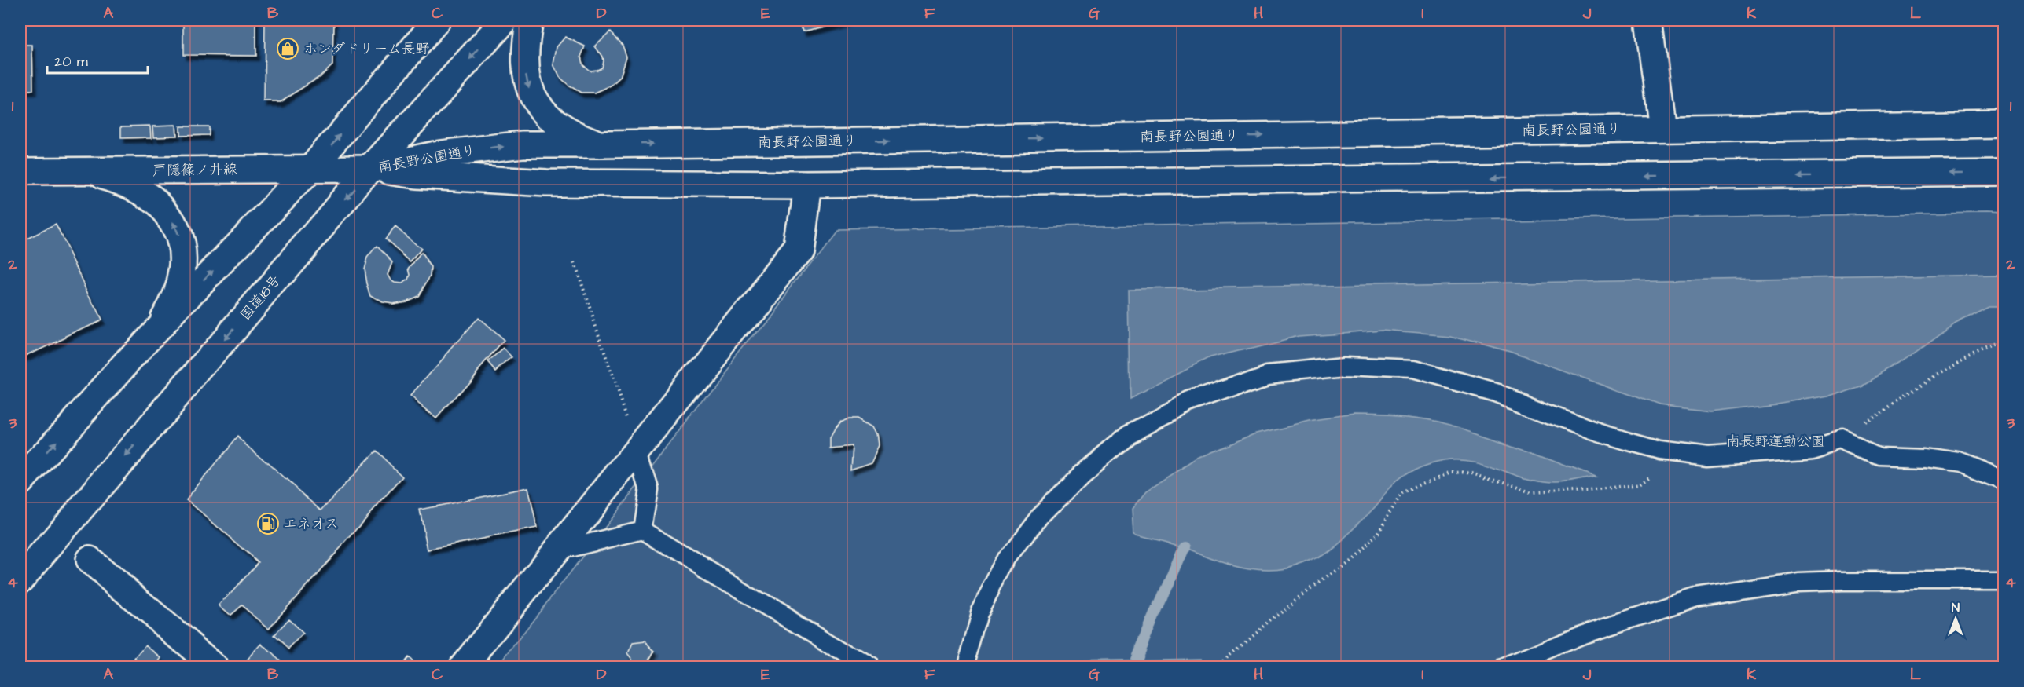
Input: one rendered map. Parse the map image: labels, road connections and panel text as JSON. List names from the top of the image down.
{
  "streets": {
    "main road": ["南長野公園通り", "戸隠篠ノ井線", "国道18号"]
  },
  "crossings": [
    ["南長野公園通り", "戸隠篠ノ井線"],
    ["南長野公園通り", "国道18号"],
    ["戸隠篠ノ井線", "国道18号"]
  ],
  "parks": ["南長野運動公園"],
  "places": {
    "shop": ["ホンダドリーム長野"],
    "fuel station": ["エネオス"]
  },
  "scale_bar": "20 m",
  "north": "top",
  "grid": {
    "columns": [
      "A",
      "B",
      "C",
      "D",
      "E",
      "F",
      "G",
      "H",
      "I",
      "J",
      "K",
      "L"
    ],
    "rows": [
      "1",
      "2",
      "3",
      "4"
    ]
  }
}
